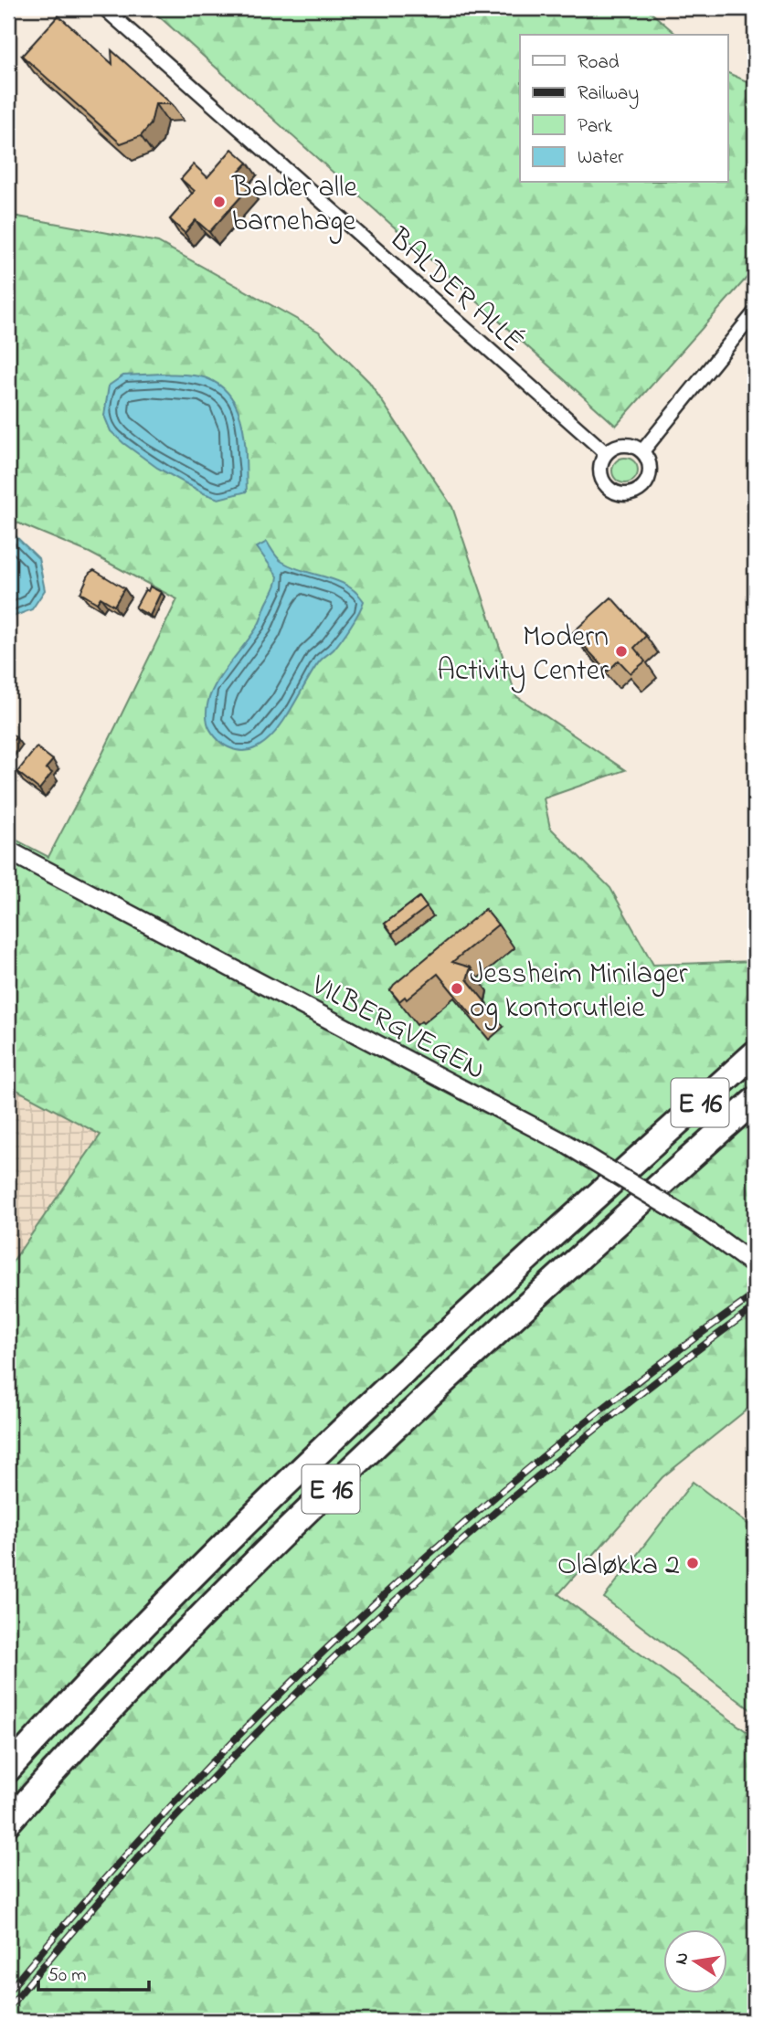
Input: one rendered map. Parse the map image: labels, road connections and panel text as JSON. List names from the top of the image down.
{
  "streets": {
    "highway": ["E 16"],
    "main road": ["VILBERGVEGEN"],
    "street": ["BALDER ALLÉ"]
  },
  "places": [
    "Balder alle barnehage",
    "Modern Activity Center",
    "Jessheim Minilager og kontorutleie",
    "Olaløkka 2"
  ],
  "legend": [
    "Road",
    "Railway",
    "Park",
    "Water"
  ],
  "scale_bar": "50 m",
  "north": "left"
}
